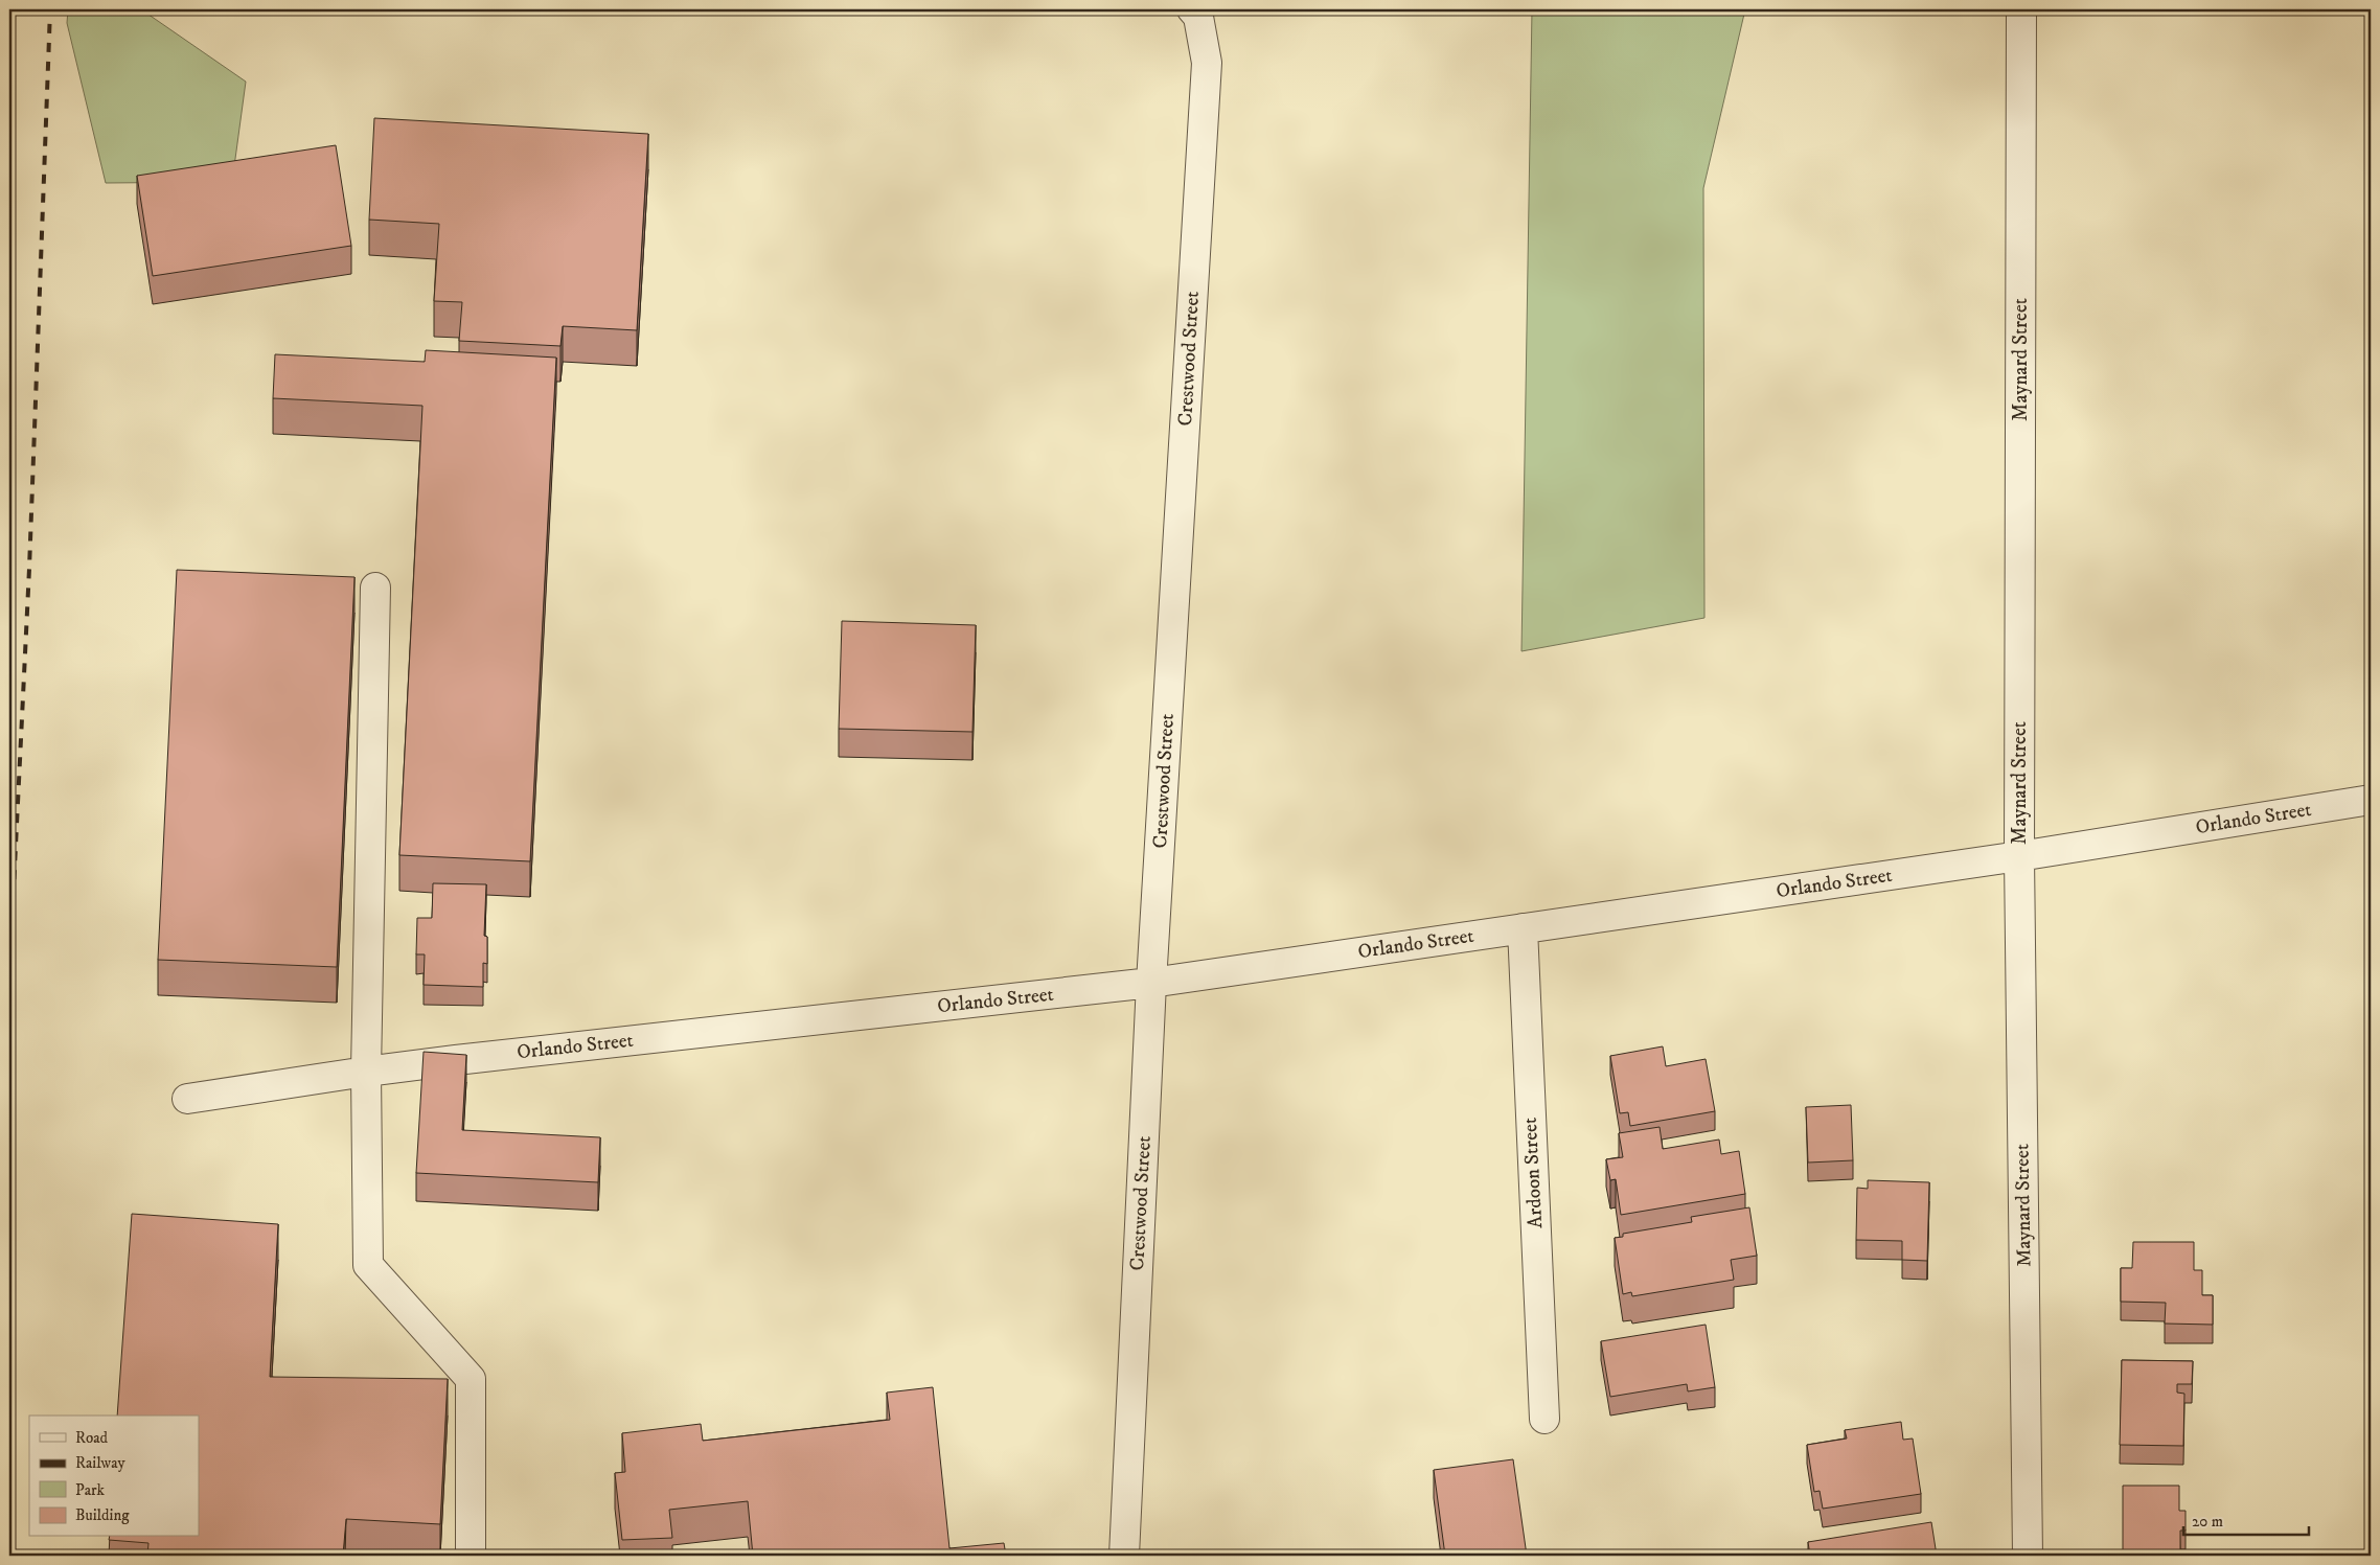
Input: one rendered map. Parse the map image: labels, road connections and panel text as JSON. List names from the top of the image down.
{
  "streets": {
    "street": [
      "Crestwood Street",
      "Maynard Street",
      "Orlando Street",
      "Ardoon Street"
    ]
  },
  "crossings": [
    ["Crestwood Street", "Orlando Street"],
    ["Maynard Street", "Orlando Street"],
    ["Orlando Street", "Ardoon Street"]
  ],
  "legend": [
    "Road",
    "Railway",
    "Park",
    "Building"
  ],
  "scale_bar": "20 m"
}
